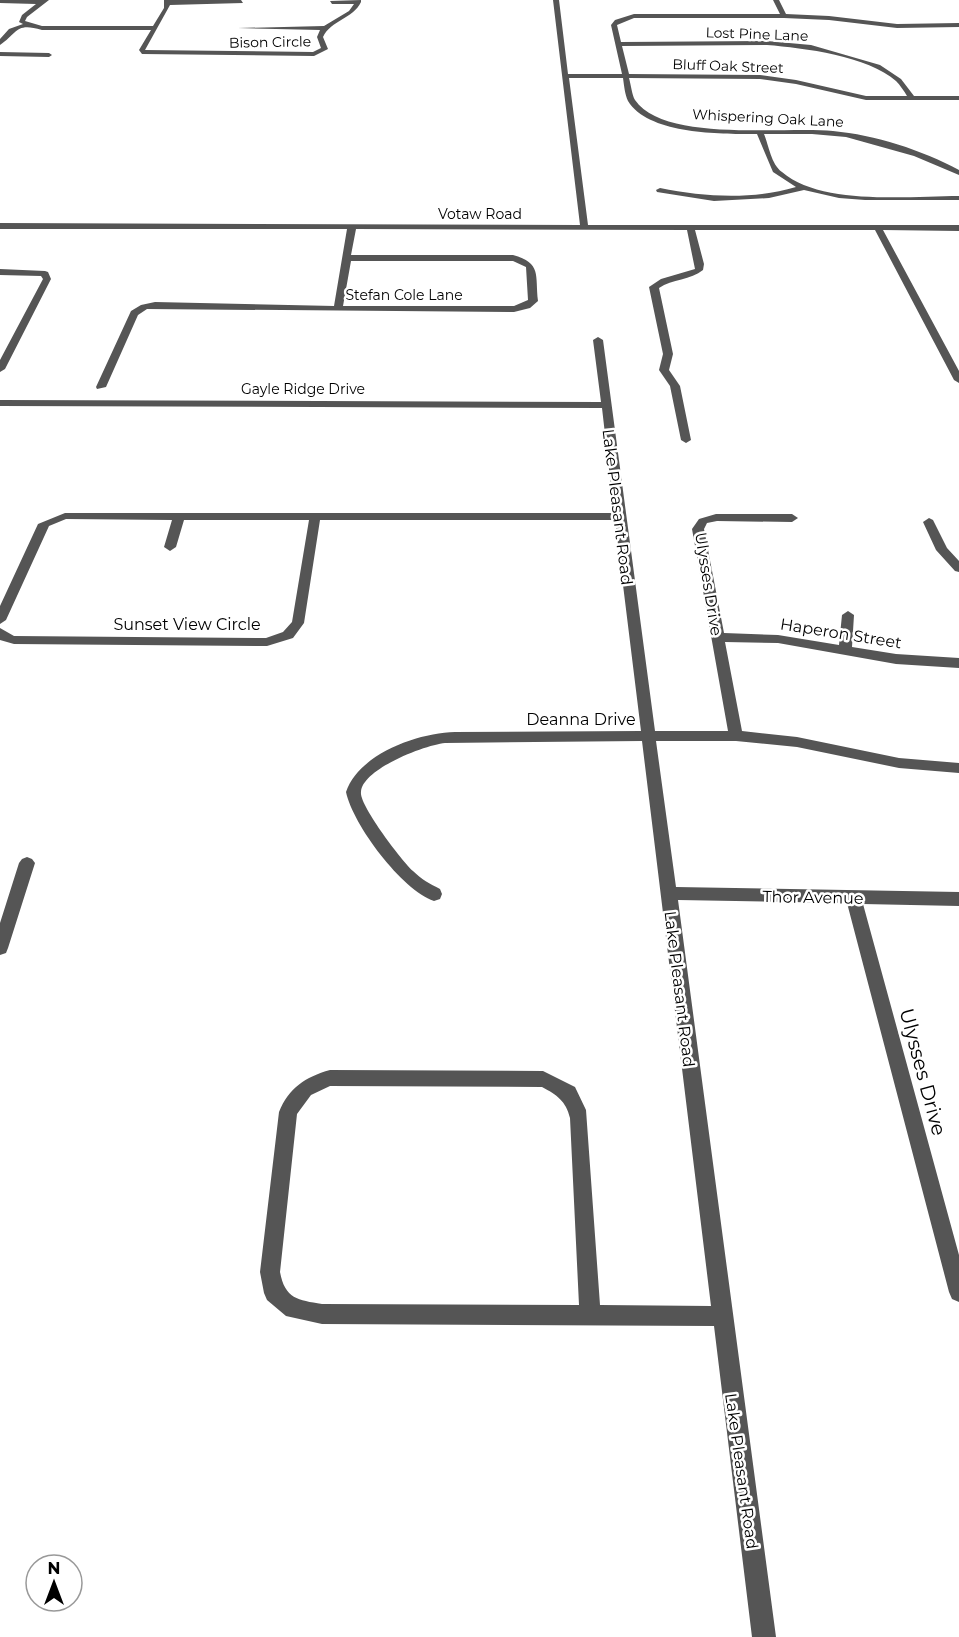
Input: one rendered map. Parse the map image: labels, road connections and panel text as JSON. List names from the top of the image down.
{
  "streets": {
    "street": [
      "Lost Pine Lane",
      "Bison Circle",
      "Bluff Oak Street",
      "Whispering Oak Lane",
      "Votaw Road",
      "Stefan Cole Lane",
      "Gayle Ridge Drive",
      "Lake Pleasant Road",
      "Ulysses Drive",
      "Sunset View Circle",
      "Haperon Street",
      "Deanna Drive",
      "Thor Avenue"
    ]
  },
  "crossings": [
    ["Lost Pine Lane", "Bluff Oak Street"],
    ["Lost Pine Lane", "Whispering Oak Lane"],
    ["Bluff Oak Street", "Whispering Oak Lane"],
    ["Gayle Ridge Drive", "Lake Pleasant Road"],
    ["Lake Pleasant Road", "Deanna Drive"],
    ["Lake Pleasant Road", "Thor Avenue"],
    ["Ulysses Drive", "Haperon Street"],
    ["Ulysses Drive", "Deanna Drive"],
    ["Ulysses Drive", "Thor Avenue"]
  ],
  "north": "top"
}
